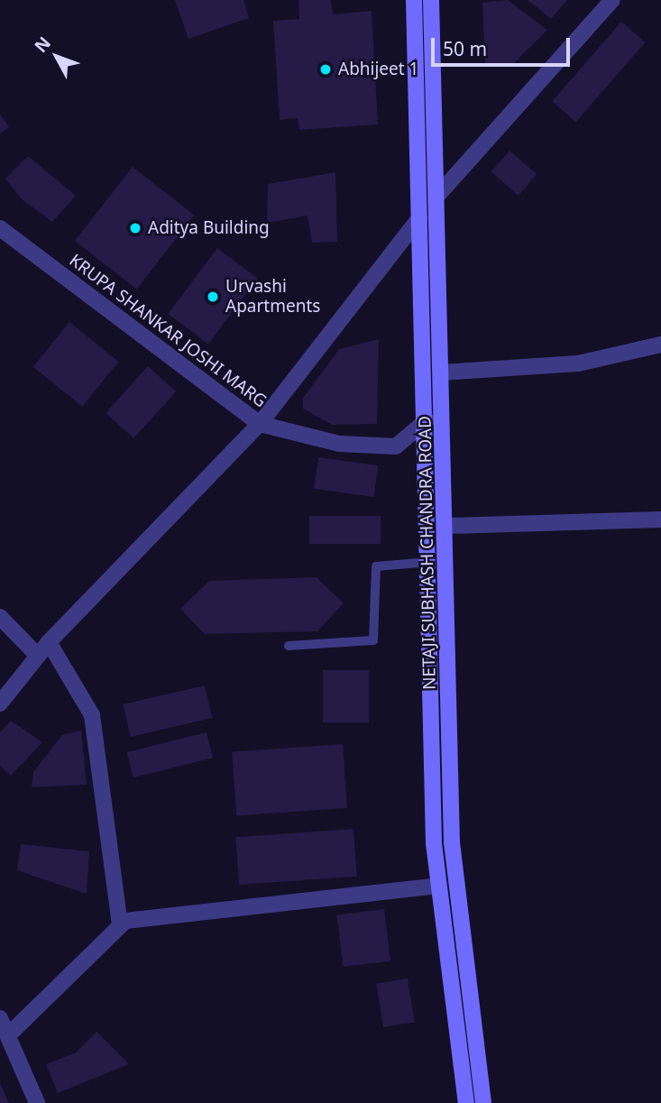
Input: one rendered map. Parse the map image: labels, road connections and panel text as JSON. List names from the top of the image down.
{
  "streets": {
    "main road": ["NETAJI SUBHASH CHANDRA ROAD"],
    "street": ["KRUPA SHANKAR JOSHI MARG"]
  },
  "crossings": [
    ["KRUPA SHANKAR JOSHI MARG", "NETAJI SUBHASH CHANDRA ROAD"]
  ],
  "places": ["Abhijeet 1", "Aditya Building", "Urvashi Apartments"],
  "scale_bar": "50 m",
  "north": "top left"
}
